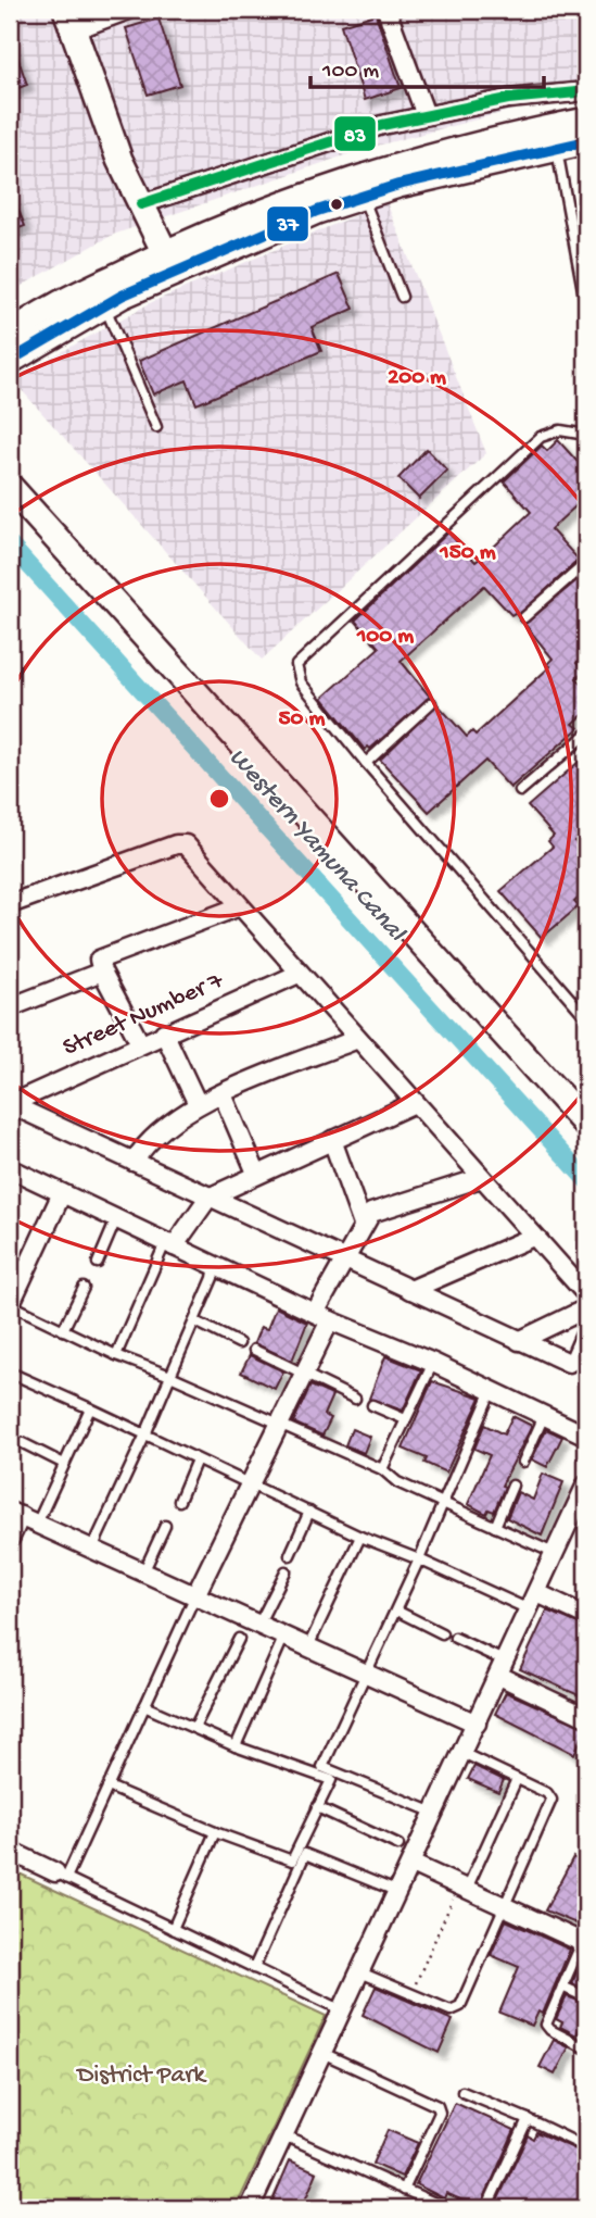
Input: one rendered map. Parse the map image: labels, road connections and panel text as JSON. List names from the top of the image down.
{
  "streets": {
    "street": ["Street Number 7"]
  },
  "water": ["Western Yamuna Canal"],
  "parks": ["District Park"],
  "lines": ["transit line 83", "transit line 37"],
  "scale_bar": "100 m",
  "rings": [
    "200 m",
    "150 m",
    "100 m",
    "50 m"
  ]
}
